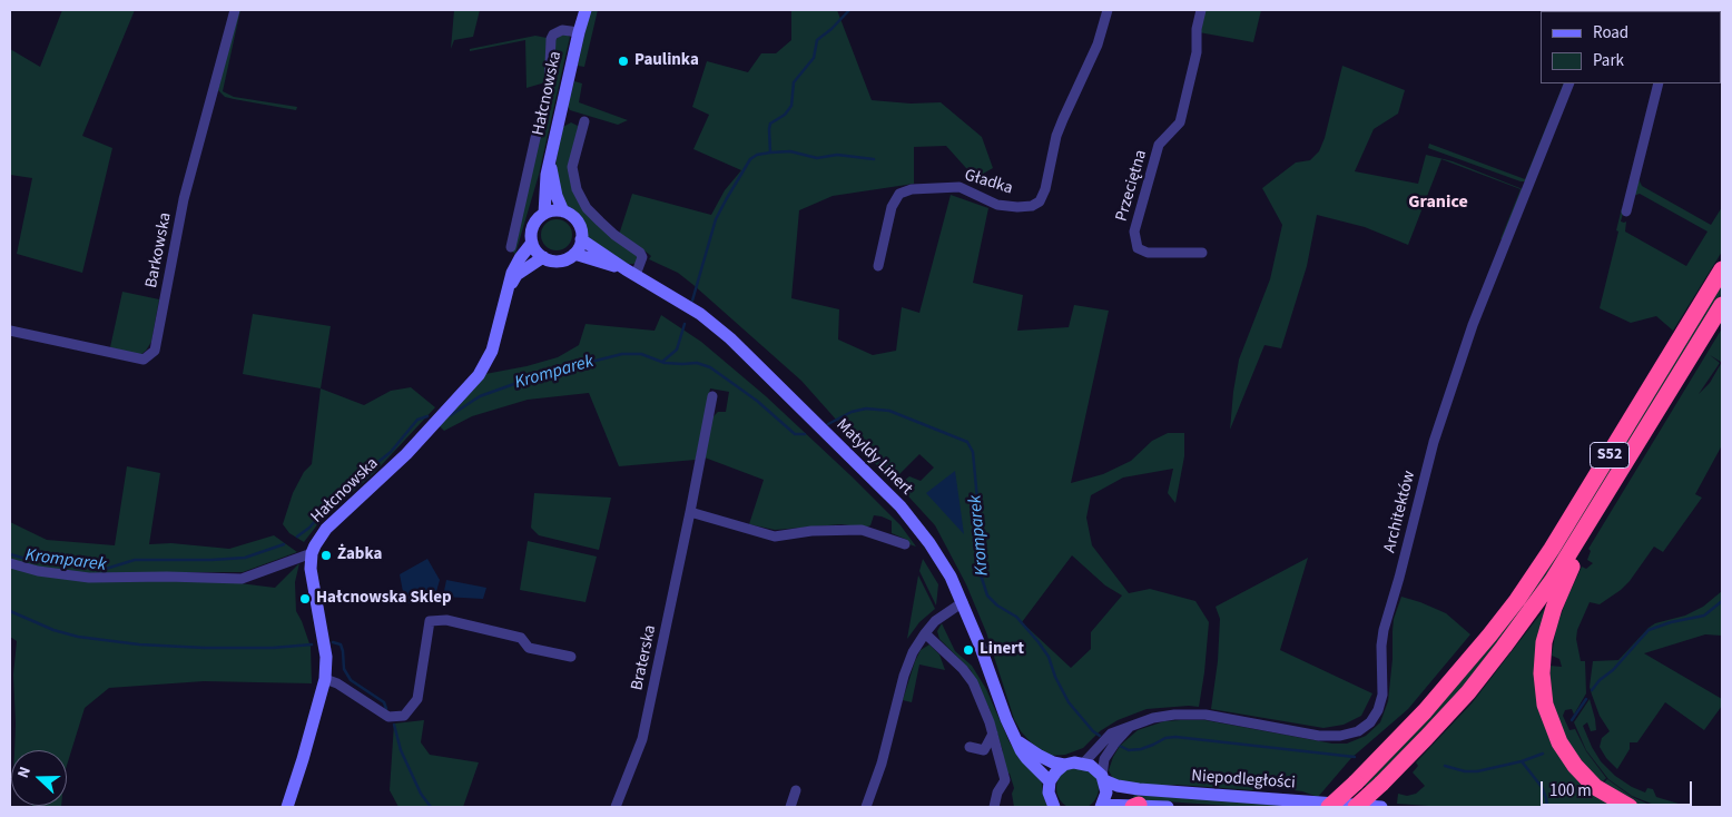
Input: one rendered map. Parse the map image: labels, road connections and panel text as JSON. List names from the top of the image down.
{
  "streets": {
    "highway": ["S52"],
    "street": [
      "Hałcnowska",
      "Gładka",
      "Przeciętna",
      "Barkowska",
      "Matyldy Linert",
      "Architektów",
      "Braterska",
      "Niepodległości"
    ]
  },
  "crossings": [
    ["Hałcnowska", "Matyldy Linert"]
  ],
  "districts": ["Granice"],
  "water": ["Kromparek"],
  "places": [
    "Paulinka",
    "Żabka",
    "Hałcnowska Sklep",
    "Linert"
  ],
  "legend": ["Road", "Park"],
  "scale_bar": "100 m",
  "north": "left"
}
